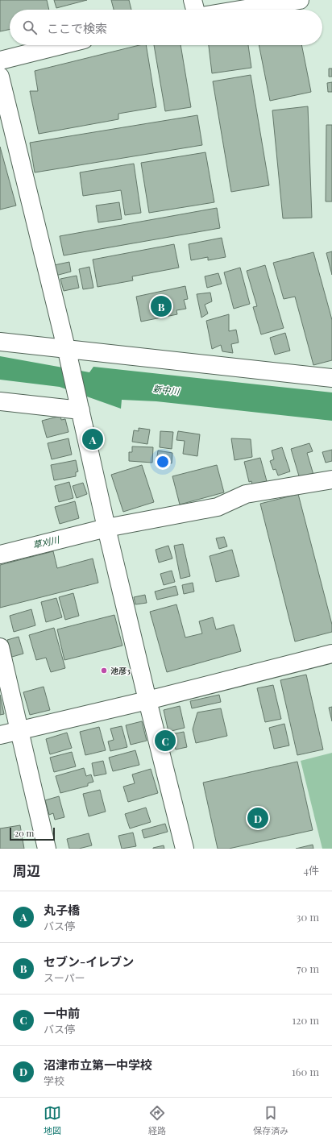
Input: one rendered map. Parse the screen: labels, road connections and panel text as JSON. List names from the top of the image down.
{
  "water": ["新中川", "草刈川"],
  "places": ["池彦3"],
  "scale_bar": "20 m",
  "page": {
    "search": "ここで検索",
    "pins": [
      "B",
      "A",
      "C",
      "D"
    ],
    "scale": "20 m",
    "heading": ["周辺", "4件"],
    "list": [
      {
        "mark": "A",
        "name": "丸子橋",
        "note": "バス停",
        "value": "30 m"
      },
      {
        "mark": "B",
        "name": "セブン-イレブン",
        "note": "スーパー",
        "value": "70 m"
      },
      {
        "mark": "C",
        "name": "一中前",
        "note": "バス停",
        "value": "120 m"
      },
      {
        "mark": "D",
        "name": "沼津市立第一中学校",
        "note": "学校",
        "value": "160 m"
      }
    ],
    "nav": ["地図", "経路", "保存済み"]
  }
}
